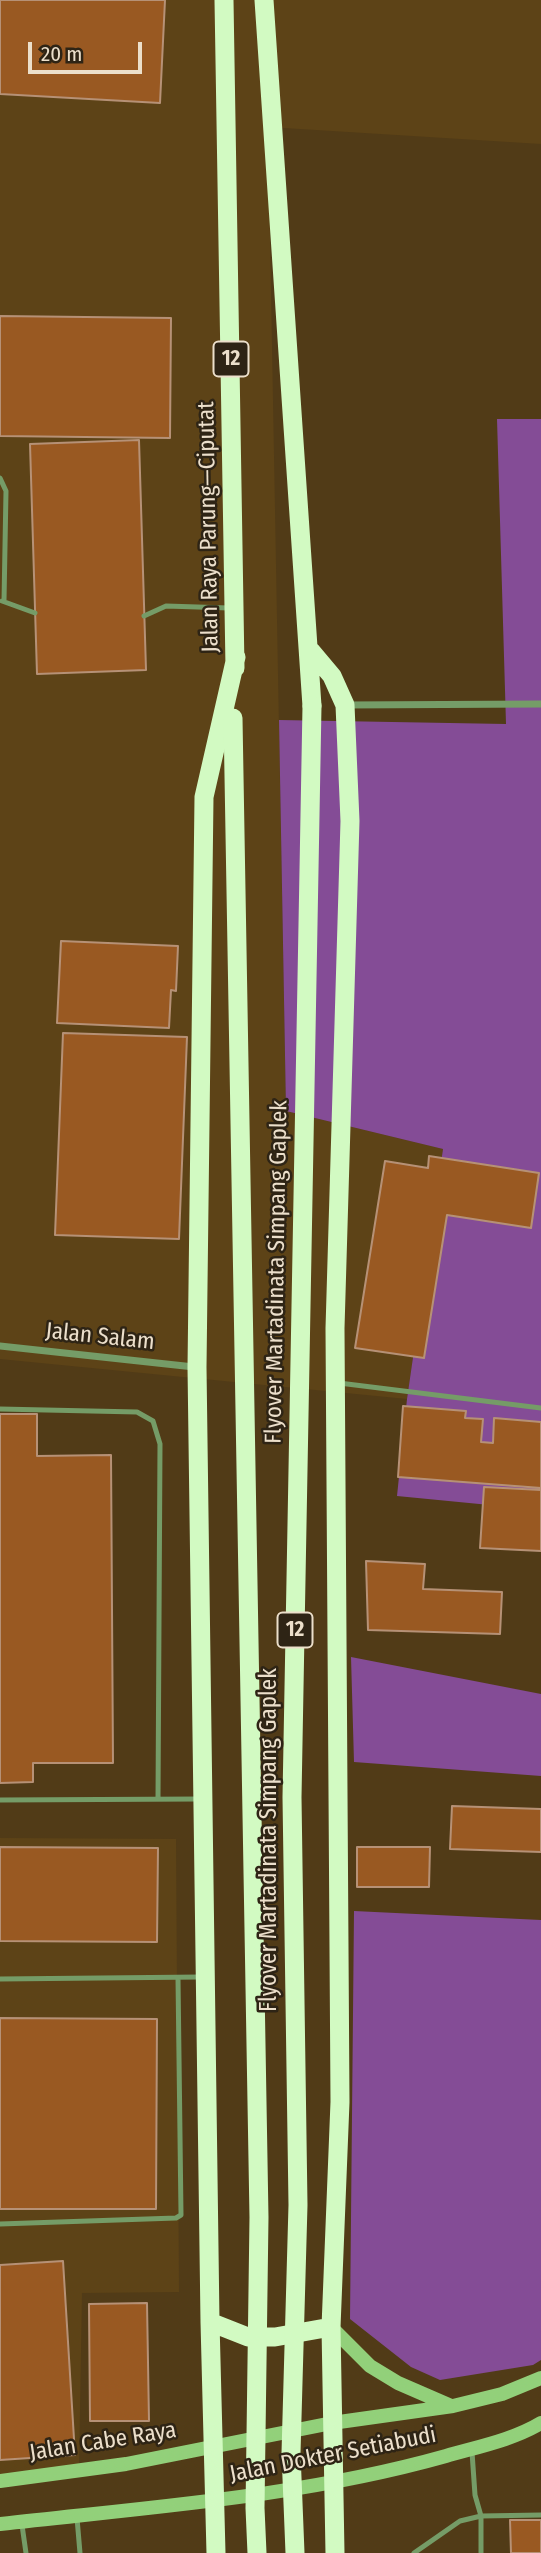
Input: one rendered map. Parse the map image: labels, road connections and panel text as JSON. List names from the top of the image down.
{
  "streets": {
    "highway": ["12", "Jalan Raya Parung—Ciputat", "Flyover Martadinata Simpang Gaplek"],
    "main road": ["Jalan Cabe Raya", "Jalan Dokter Setiabudi"],
    "street": ["Jalan Salam"]
  },
  "crossings": [
    ["12", "Flyover Martadinata Simpang Gaplek"],
    ["Jalan Raya Parung—Ciputat", "Flyover Martadinata Simpang Gaplek"],
    ["Jalan Cabe Raya", "Jalan Dokter Setiabudi"]
  ],
  "scale_bar": "20 m"
}
